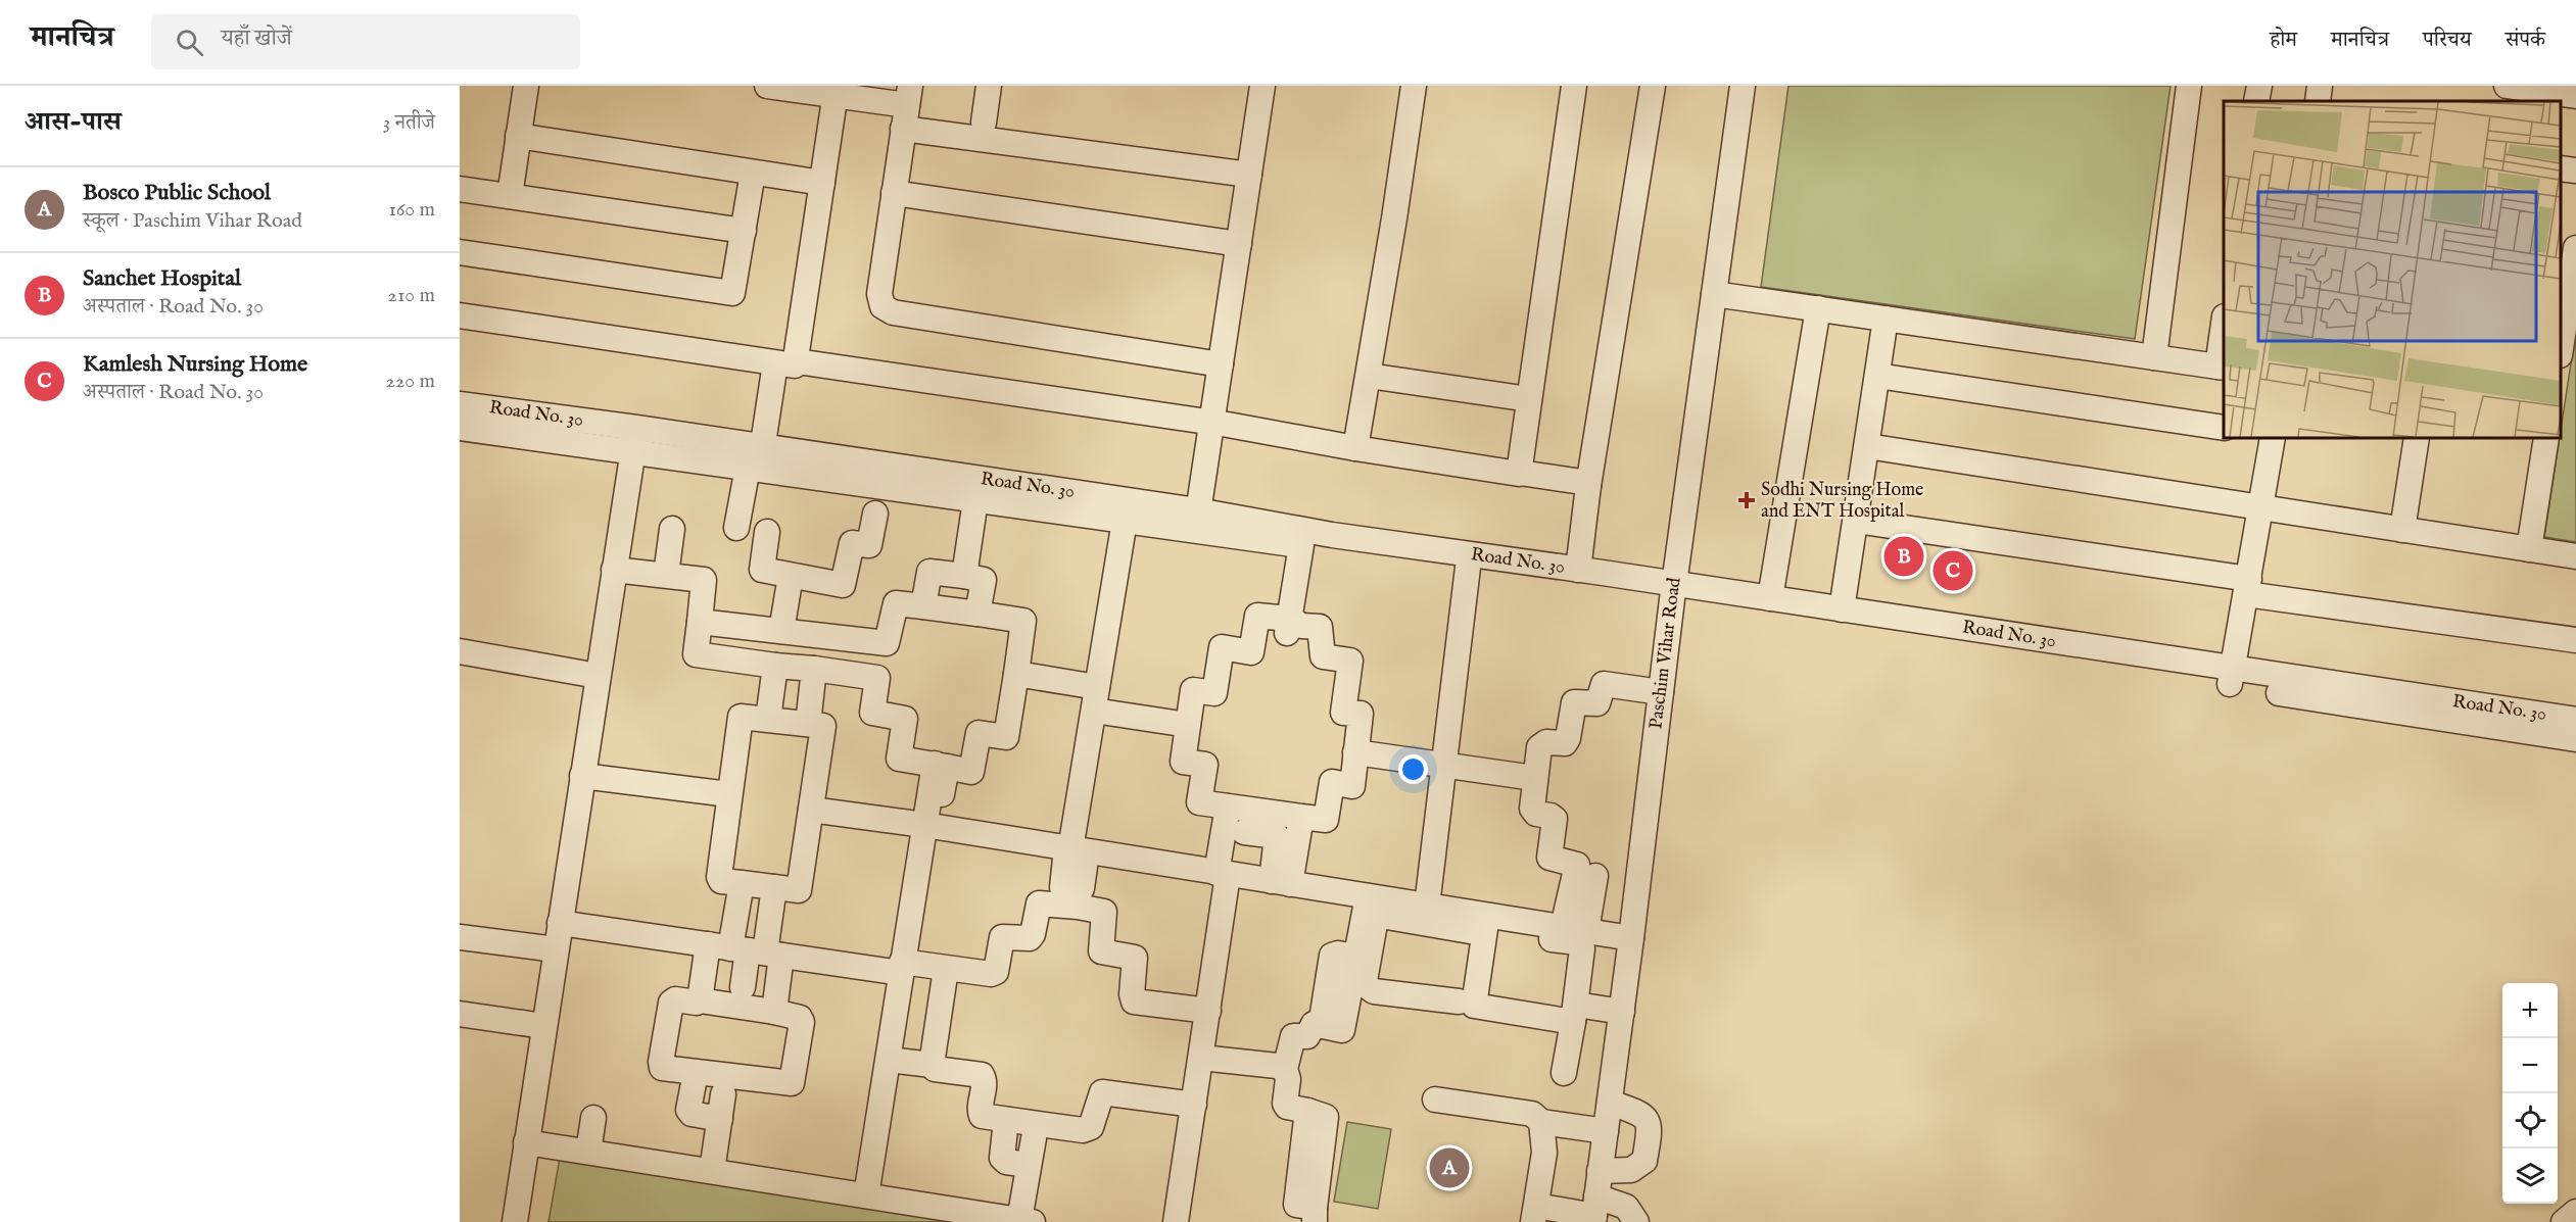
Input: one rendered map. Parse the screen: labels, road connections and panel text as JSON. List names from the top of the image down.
{
  "streets": {
    "street": ["Road No. 30", "Paschim Vihar Road"]
  },
  "crossings": [
    ["Road No. 30", "Paschim Vihar Road"]
  ],
  "places": {
    "health": ["Sodhi Nursing Home and ENT Hospital"]
  },
  "page": {
    "header": "मानचित्र",
    "search": "यहाँ खोजें",
    "nav": [
      "होम",
      "मानचित्र",
      "परिचय",
      "संपर्क"
    ],
    "heading": ["आस-पास", "3 नतीजे"],
    "list": [
      {
        "mark": "A",
        "name": "Bosco Public School",
        "note": "स्कूल · Paschim Vihar Road",
        "value": "160 m"
      },
      {
        "mark": "B",
        "name": "Sanchet Hospital",
        "note": "अस्पताल · Road No. 30",
        "value": "210 m"
      },
      {
        "mark": "C",
        "name": "Kamlesh Nursing Home",
        "note": "अस्पताल · Road No. 30",
        "value": "220 m"
      }
    ],
    "pins": ["B", "C", "A"],
    "map_buttons": ["+", "−"]
  }
}
